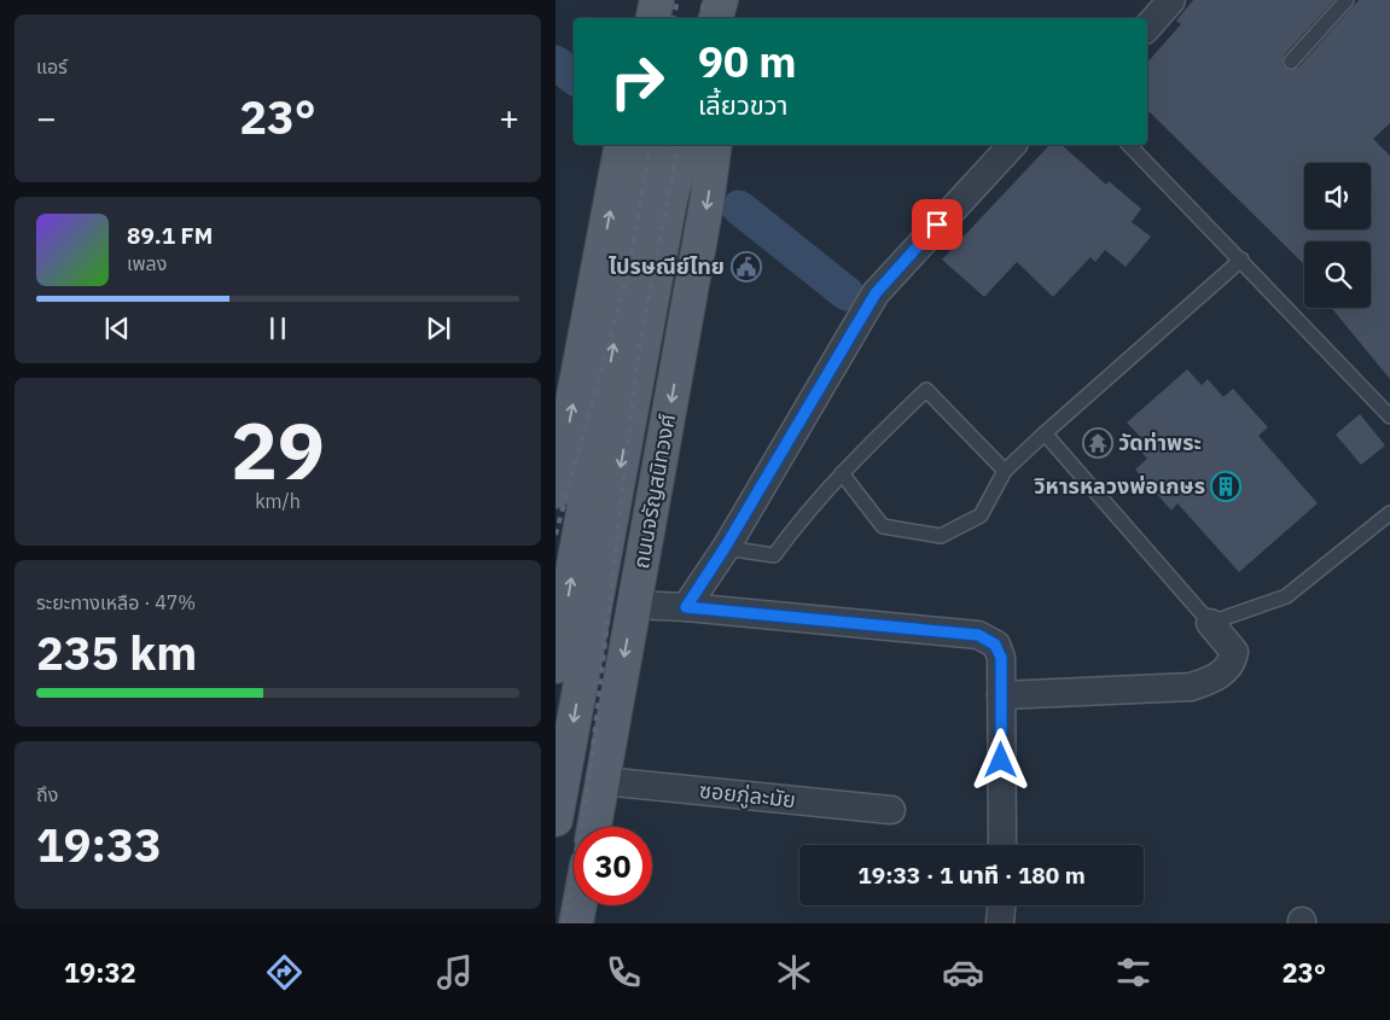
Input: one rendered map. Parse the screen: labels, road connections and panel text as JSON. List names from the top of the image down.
{
  "streets": {
    "main road": ["ถนนจรัญสนิทวงศ์"],
    "street": ["ซอยภู่ละมัย"]
  },
  "crossings": [
    ["ถนนจรัญสนิทวงศ์", "ซอยภู่ละมัย"]
  ],
  "places": {
    "public building": ["ไปรษณีย์ไทย"],
    "temple": ["วัดท่าพระ"],
    "building": ["วิหารหลวงพ่อเกษร"]
  },
  "page": {
    "tile": [
      "แอร์",
      ["29", "km/h"],
      ["ระยะทางเหลือ · 47%", "235 km"],
      ["ถึง", "19:33"]
    ],
    "turn": ["90 m", "เลี้ยวขวา"],
    "heat": ["−", "23°", "+"],
    "song": ["89.1 FM", "เพลง"],
    "limit": "30",
    "trip": "19:33 · 1 นาที · 180 m",
    "tabs": ["19:32", "23°"]
  }
}
